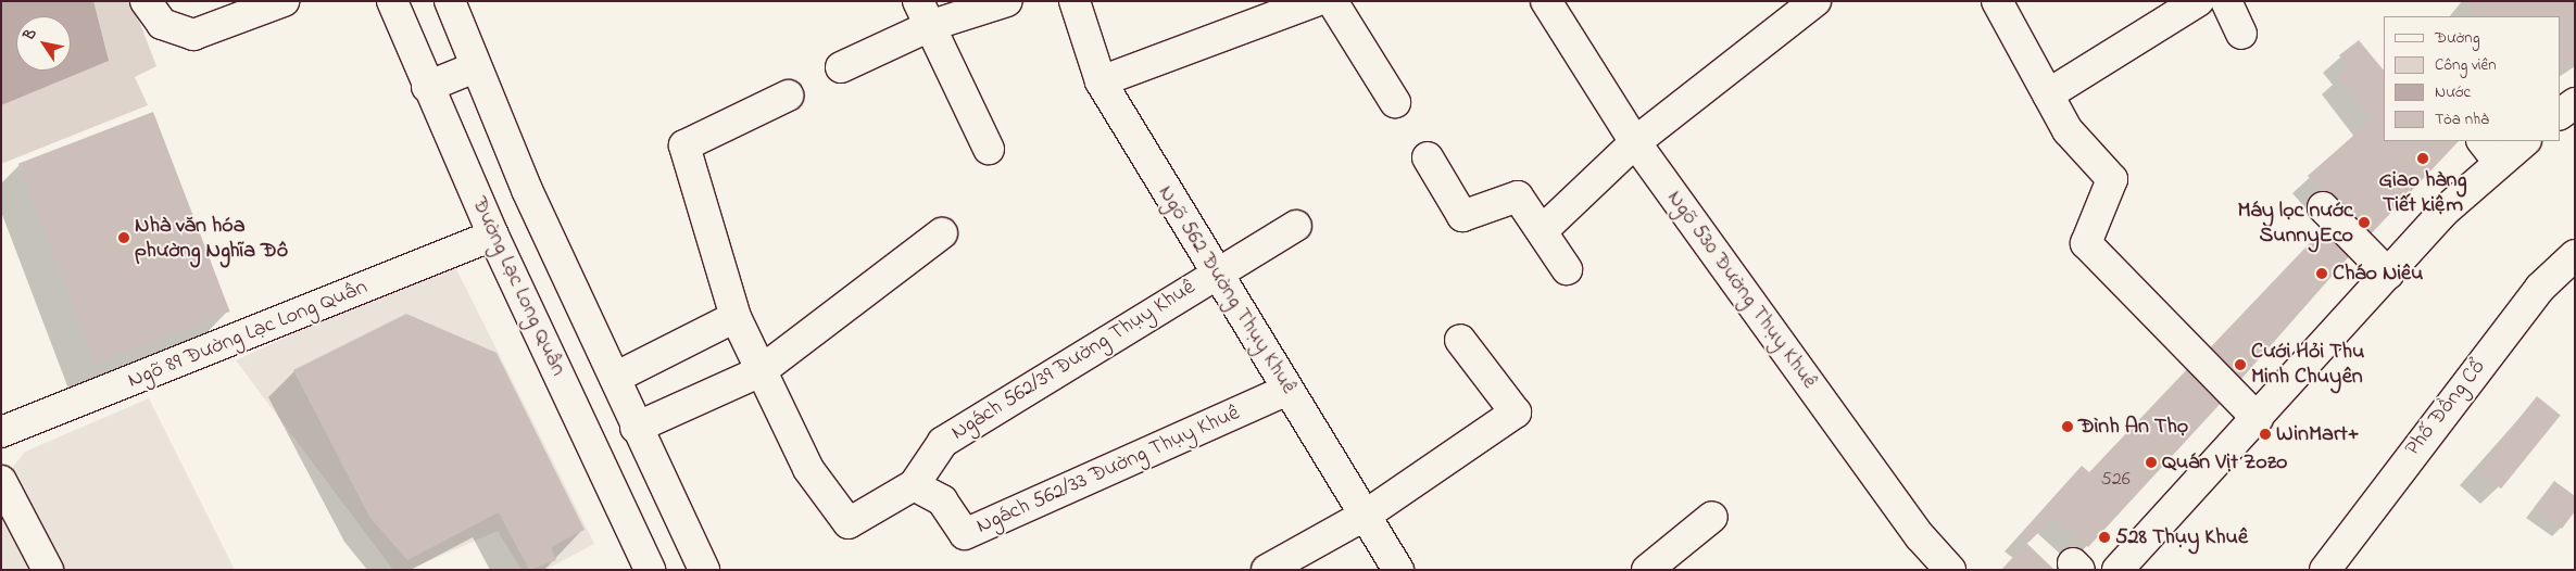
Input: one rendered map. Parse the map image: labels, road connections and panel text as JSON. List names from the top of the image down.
{
  "streets": {
    "main road": [
      "Đường Lạc Long Quân",
      "Ngõ 562 Đường Thụy Khuê",
      "Ngõ 530 Đường Thụy Khuê",
      "Ngõ 89 Đường Lạc Long Quân",
      "Ngách 562/39 Đường Thụy Khuê",
      "Phố Đồng Cổ",
      "Ngách 562/33 Đường Thụy Khuê"
    ]
  },
  "crossings": [
    ["Đường Lạc Long Quân", "Ngõ 89 Đường Lạc Long Quân"],
    ["Ngõ 562 Đường Thụy Khuê", "Ngách 562/39 Đường Thụy Khuê"],
    ["Ngõ 562 Đường Thụy Khuê", "Ngách 562/33 Đường Thụy Khuê"],
    ["Ngách 562/39 Đường Thụy Khuê", "Ngách 562/33 Đường Thụy Khuê"]
  ],
  "places": [
    "Giao hàng Tiết kiệm",
    "Máy lọc nước SunnyEco",
    "Nhà văn hóa phường Nghĩa Đô",
    "Cháo Niêu",
    "Cưới Hỏi Thu Minh Chuyên",
    "Đình An Thọ",
    "WinMart+",
    "Quán Vịt Zozo",
    "528 Thụy Khuê"
  ],
  "house_numbers": ["526"],
  "legend": [
    "Đường",
    "Công viên",
    "Nước",
    "Tòa nhà"
  ],
  "north": "top left"
}
